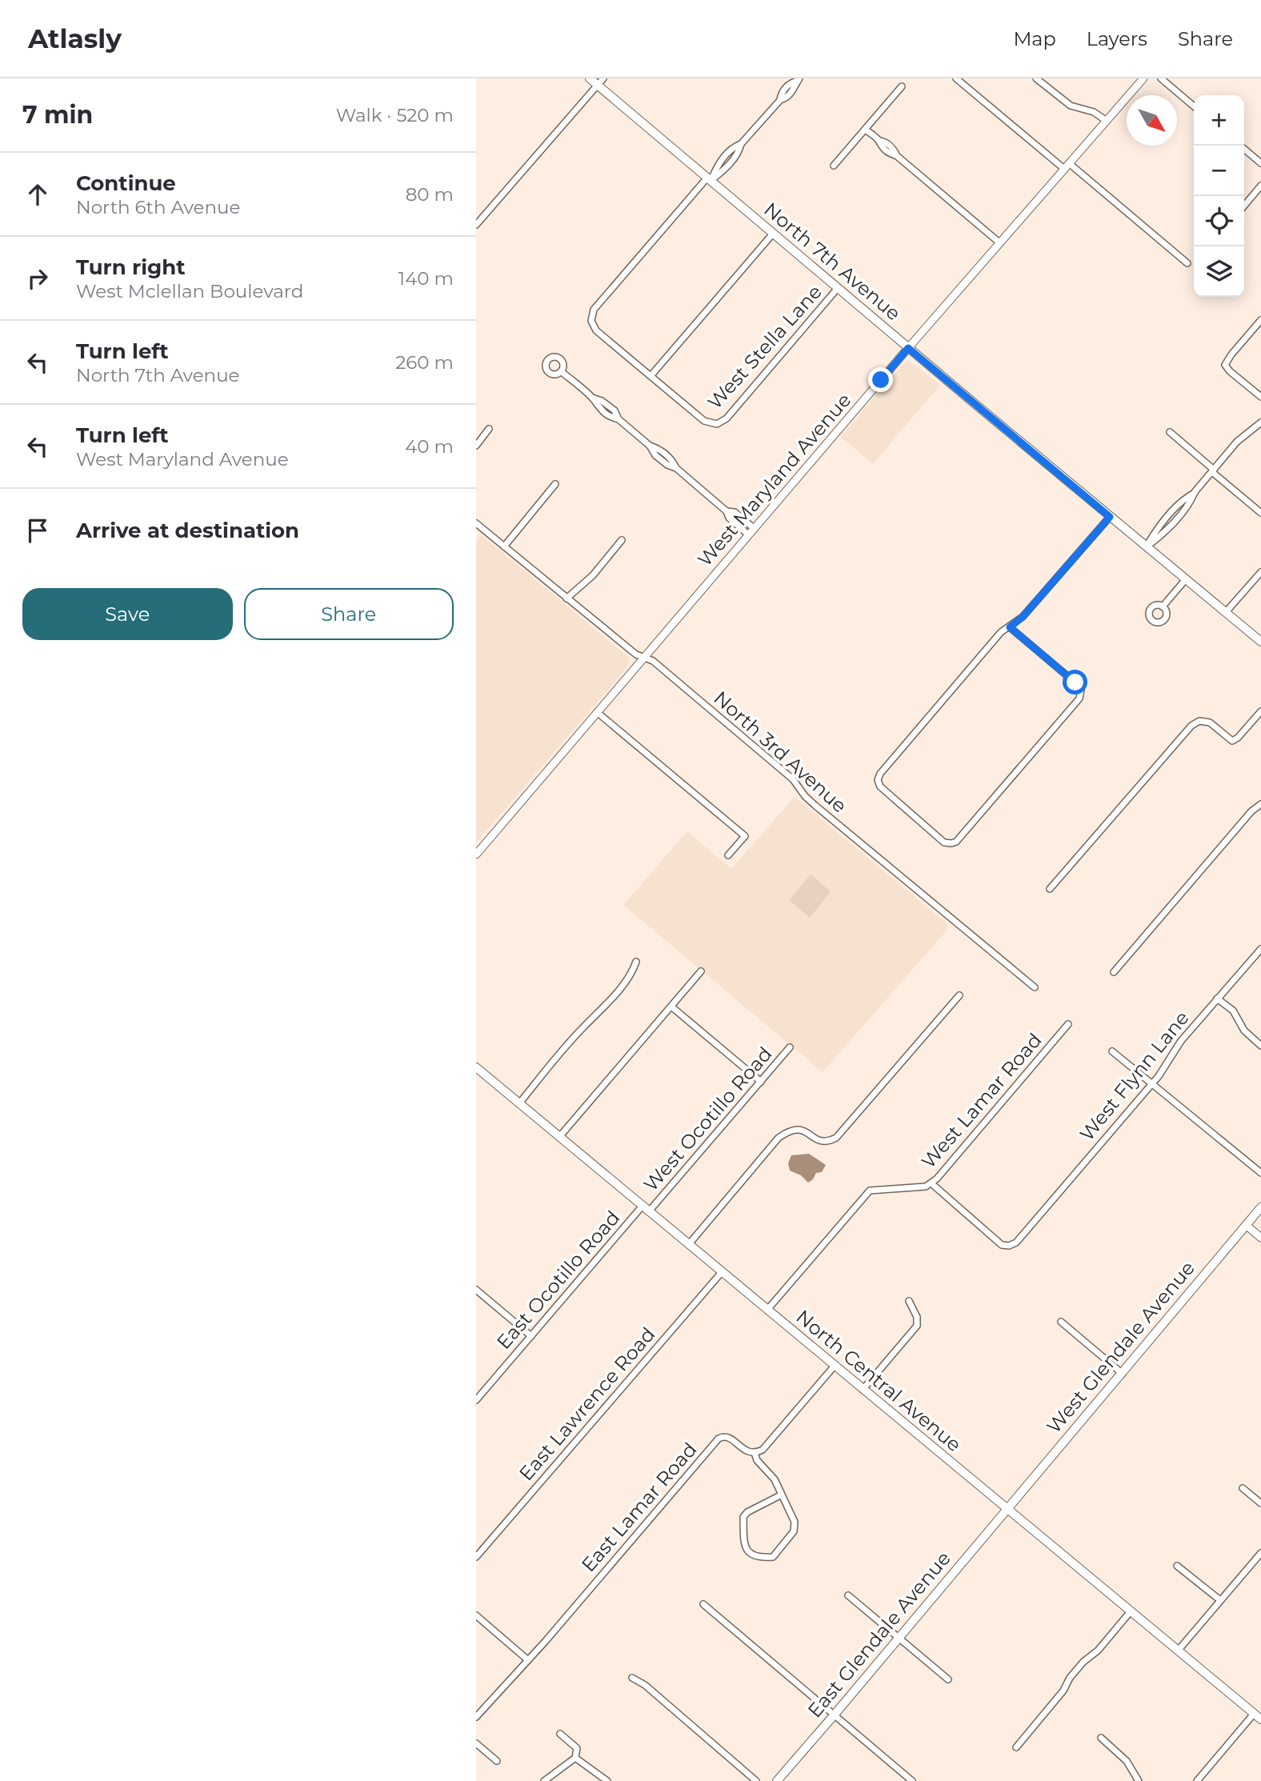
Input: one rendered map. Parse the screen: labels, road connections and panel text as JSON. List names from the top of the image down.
{
  "streets": {
    "main road": [
      "North 7th Avenue",
      "West Glendale Avenue",
      "North Central Avenue",
      "East Glendale Avenue"
    ],
    "street": [
      "West Stella Lane",
      "West Maryland Avenue",
      "North 3rd Avenue",
      "West Flynn Lane",
      "West Lamar Road",
      "West Ocotillo Road",
      "East Ocotillo Road",
      "East Lawrence Road",
      "East Lamar Road"
    ]
  },
  "crossings": [
    ["North 7th Avenue", "West Stella Lane"],
    ["North 7th Avenue", "West Maryland Avenue"],
    ["West Maryland Avenue", "North 3rd Avenue"],
    ["West Flynn Lane", "West Lamar Road"],
    ["West Lamar Road", "North Central Avenue"],
    ["West Ocotillo Road", "East Ocotillo Road"],
    ["West Ocotillo Road", "North Central Avenue"],
    ["East Ocotillo Road", "North Central Avenue"],
    ["West Glendale Avenue", "North Central Avenue"],
    ["West Glendale Avenue", "East Glendale Avenue"],
    ["North Central Avenue", "East Lawrence Road"],
    ["North Central Avenue", "East Glendale Avenue"]
  ],
  "north": "bottom right",
  "page": {
    "header": "Atlasly",
    "nav": ["Map", "Layers", "Share"],
    "heading": ["7 min", "Walk · 520 m"],
    "map_buttons": ["+", "−"],
    "list": [
      ["Continue", "North 6th Avenue", "80 m"],
      ["Turn right", "West Mclellan Boulevard", "140 m"],
      ["Turn left", "North 7th Avenue", "260 m"],
      ["Turn left", "West Maryland Avenue", "40 m"],
      "Arrive at destination"
    ],
    "buttons": ["Save", "Share"]
  }
}
